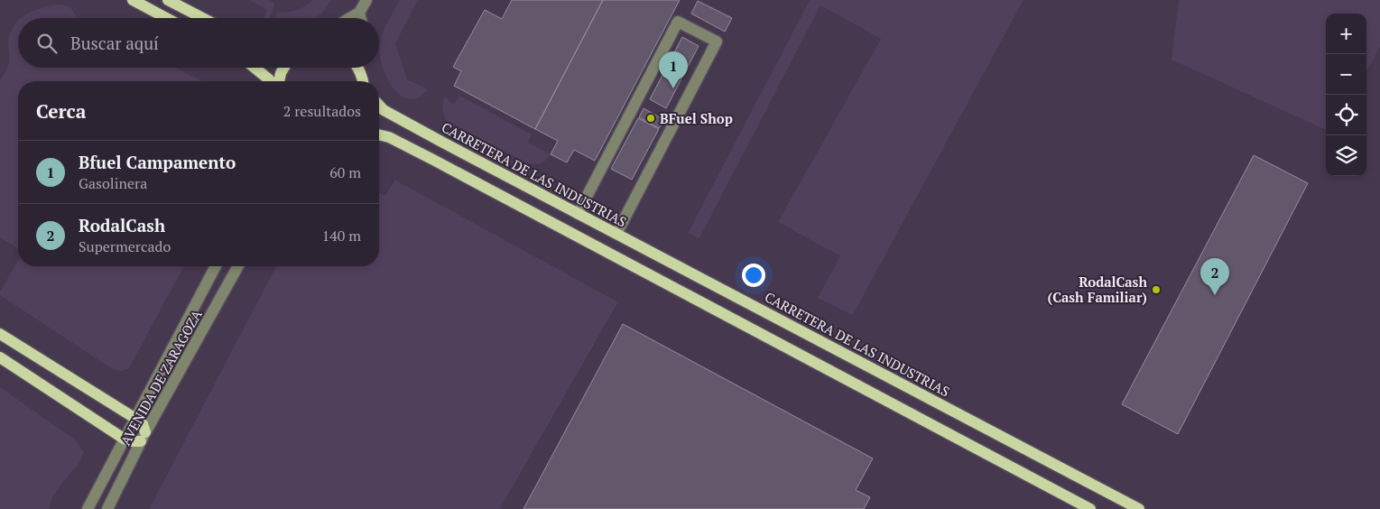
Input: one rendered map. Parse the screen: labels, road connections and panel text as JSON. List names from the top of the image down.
{
  "streets": {
    "main road": ["CARRETERA DE LAS INDUSTRIAS"],
    "street": ["AVENIDA DE ZARAGOZA"]
  },
  "places": ["BFuel Shop", "RodalCash (Cash Familiar)"],
  "page": {
    "map_buttons": ["+", "−"],
    "search": "Buscar aquí",
    "pins": ["1", "2"],
    "heading": ["Cerca", "2 resultados"],
    "list": [
      {
        "mark": "1",
        "name": "Bfuel Campamento",
        "note": "Gasolinera",
        "value": "60 m"
      },
      {
        "mark": "2",
        "name": "RodalCash",
        "note": "Supermercado",
        "value": "140 m"
      }
    ]
  }
}
